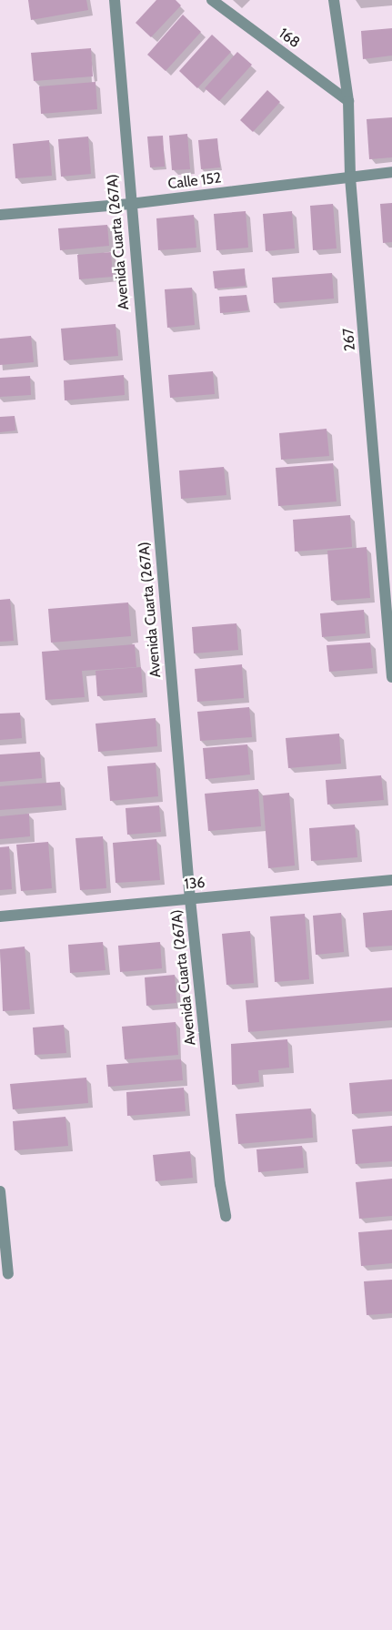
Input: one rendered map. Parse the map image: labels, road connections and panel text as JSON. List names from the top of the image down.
{
  "streets": {
    "street": [
      "168",
      "Calle 152",
      "Avenida Cuarta (267A)",
      "267",
      "136"
    ]
  },
  "crossings": [
    ["168", "267"],
    ["Calle 152", "Avenida Cuarta (267A)"],
    ["Calle 152", "267"],
    ["Avenida Cuarta (267A)", "136"]
  ]
}
